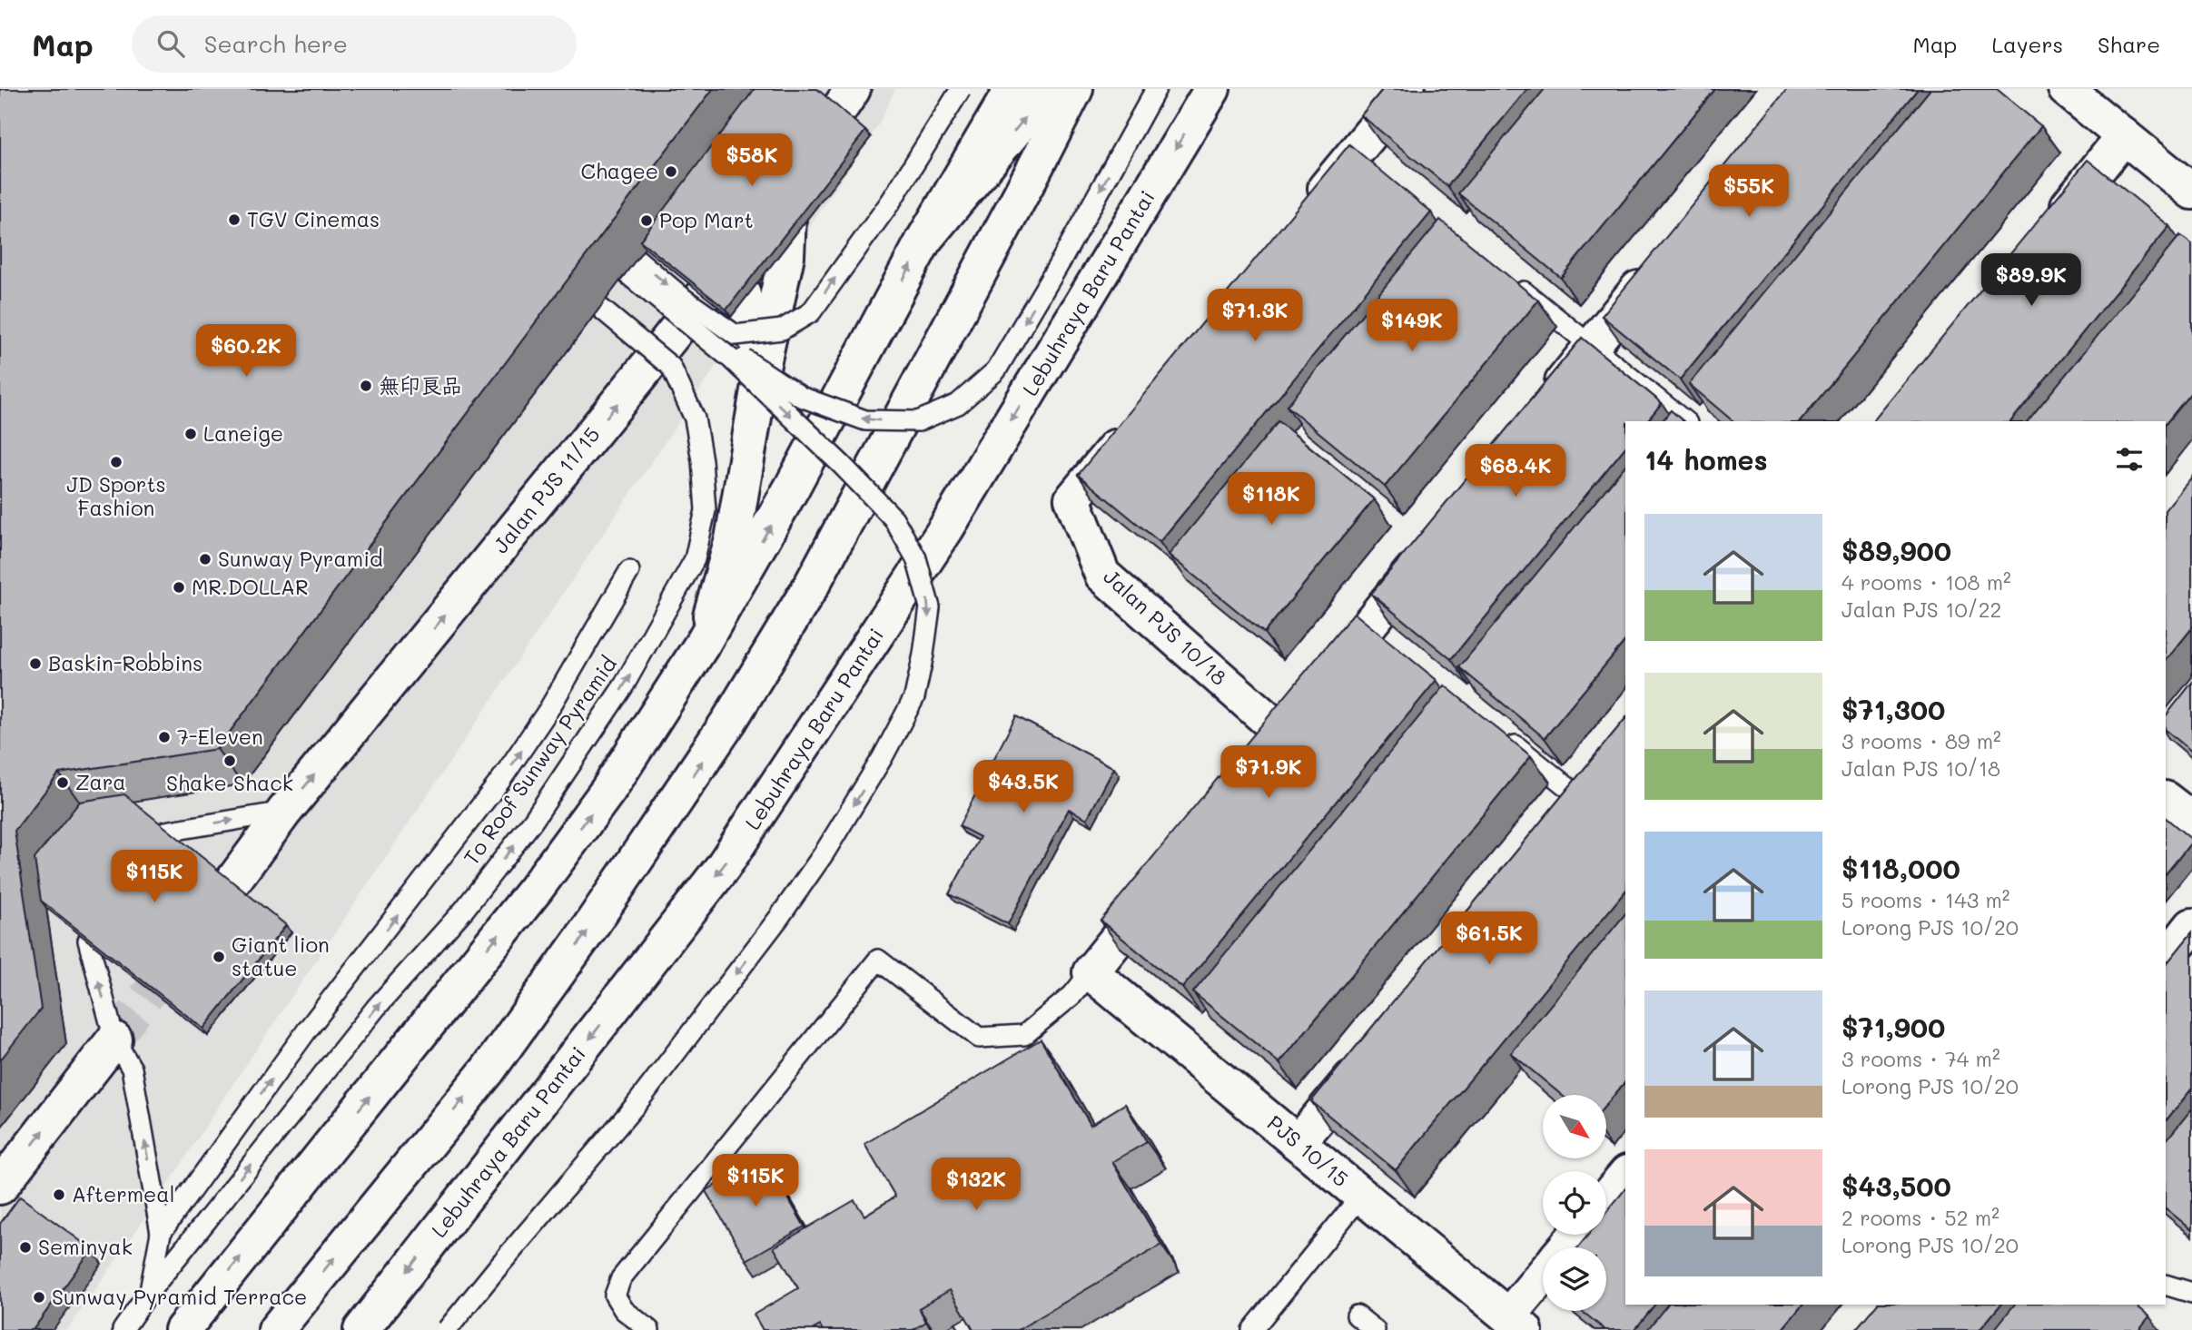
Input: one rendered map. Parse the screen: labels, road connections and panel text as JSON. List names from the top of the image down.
{
  "streets": {
    "main road": [
      "Lebuhraya Baru Pantai",
      "Jalan PJS 11/15",
      "Jalan PJS 10/18",
      "PJS 10/15"
    ],
    "lane": ["To Roof Sunway Pyramid"]
  },
  "places": [
    "Chagee",
    "TGV Cinemas",
    "Pop Mart",
    "無印良品",
    "Laneige",
    "JD Sports Fashion",
    "Sunway Pyramid",
    "MR.DOLLAR",
    "Baskin-Robbins",
    "7-Eleven",
    "Shake Shack",
    "Zara",
    "Giant lion statue",
    "Aftermeal",
    "Seminyak",
    "Sunway Pyramid Terrace"
  ],
  "north": "bottom right",
  "page": {
    "header": "Map",
    "search": "Search here",
    "nav": ["Map", "Layers", "Share"],
    "price": [
      "$58K",
      "$55K",
      "$89.9K",
      "$71.3K",
      "$149K",
      "$60.2K",
      "$68.4K",
      "$118K",
      "$71.9K",
      "$43.5K",
      "$115K",
      "$61.5K",
      "$115K",
      "$132K"
    ],
    "heading": "14 homes",
    "list": [
      {
        "name": "$89,900",
        "note": "4 rooms · 108 m² · Jalan PJS 10/22"
      },
      {
        "name": "$71,300",
        "note": "3 rooms · 89 m² · Jalan PJS 10/18"
      },
      {
        "name": "$118,000",
        "note": "5 rooms · 143 m² · Lorong PJS 10/20"
      },
      {
        "name": "$71,900",
        "note": "3 rooms · 74 m² · Lorong PJS 10/20"
      },
      {
        "name": "$43,500",
        "note": "2 rooms · 52 m² · Lorong PJS 10/20"
      }
    ]
  }
}
